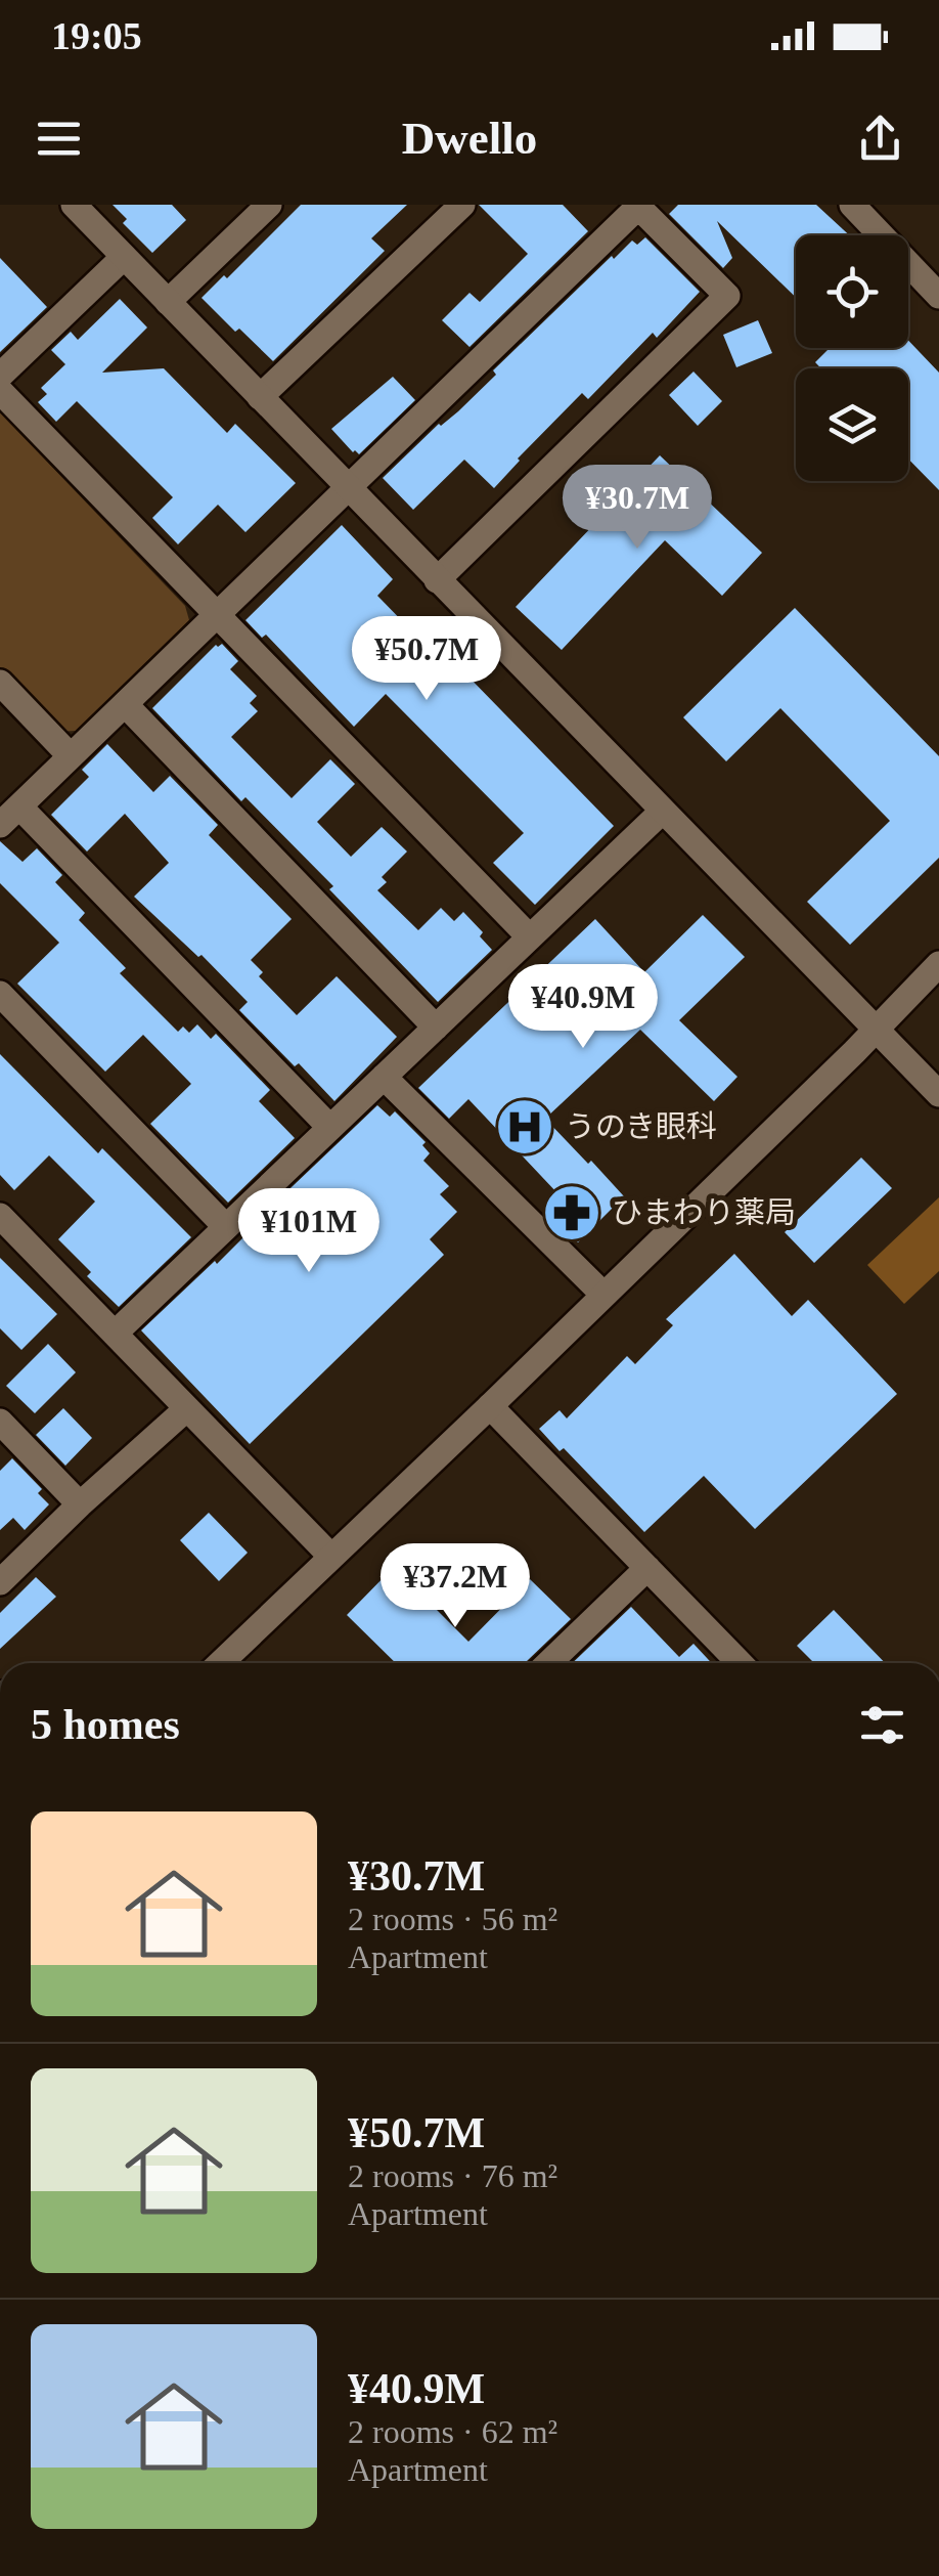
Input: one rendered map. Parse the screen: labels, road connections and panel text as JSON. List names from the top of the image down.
{
  "places": {
    "hospital": ["うのき眼科"],
    "pharmacy": ["ひまわり薬局"]
  },
  "page": {
    "status": "19:05",
    "header": "Dwello",
    "price": [
      "¥30.7M",
      "¥50.7M",
      "¥40.9M",
      "¥101M",
      "¥37.2M"
    ],
    "heading": "5 homes",
    "list": [
      {
        "name": "¥30.7M",
        "note": "2 rooms · 56 m² · Apartment"
      },
      {
        "name": "¥50.7M",
        "note": "2 rooms · 76 m² · Apartment"
      },
      {
        "name": "¥40.9M",
        "note": "2 rooms · 62 m² · Apartment"
      }
    ]
  }
}
